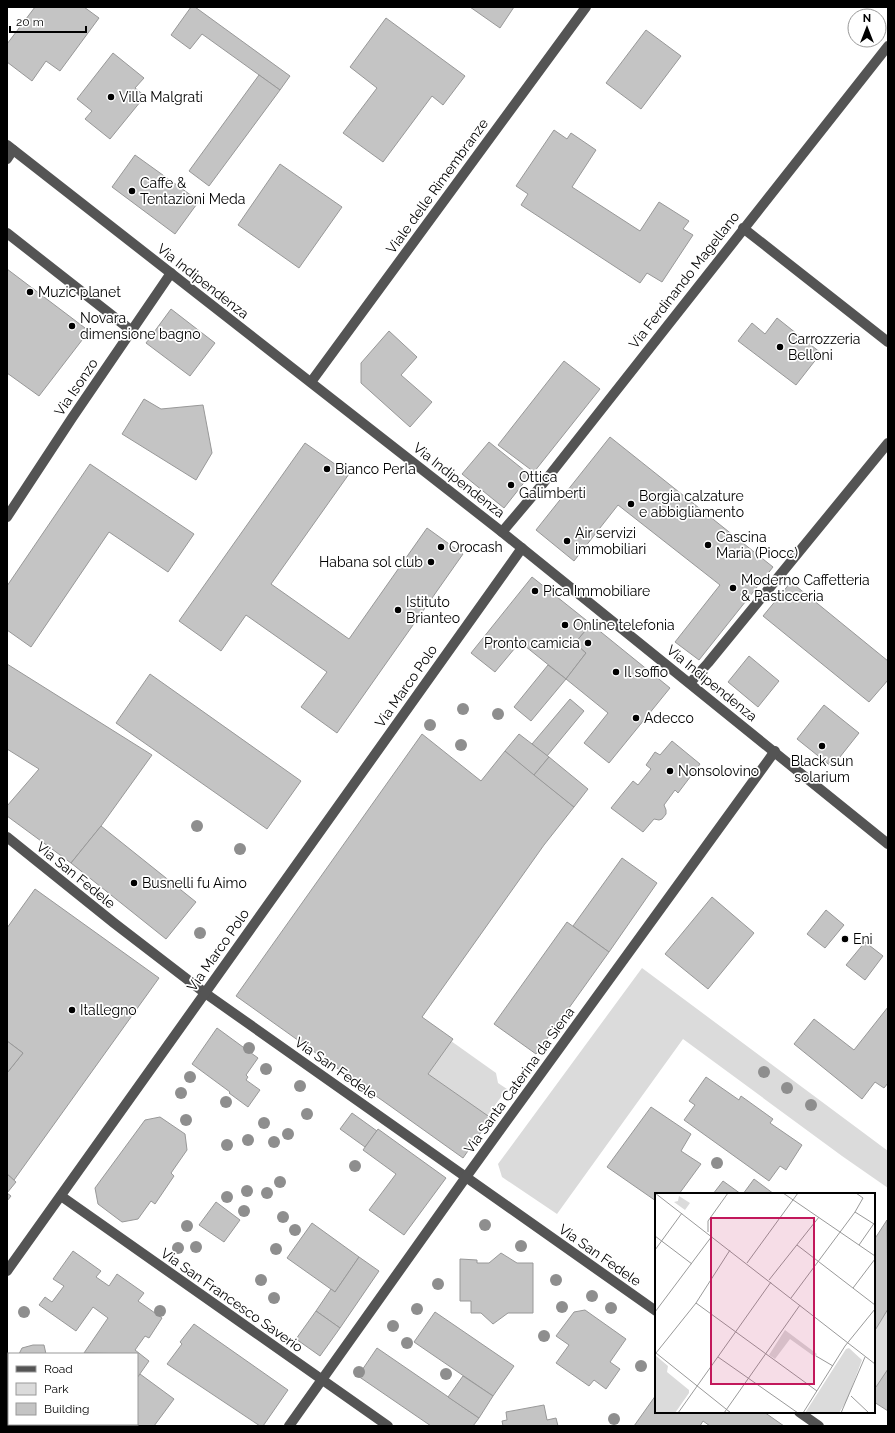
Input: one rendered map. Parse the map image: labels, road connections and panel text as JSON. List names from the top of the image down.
{
  "streets": {
    "street": [
      "Viale delle Rimembranze",
      "Via Ferdinando Magellano",
      "Via Indipendenza",
      "Via Isonzo",
      "Via Marco Polo",
      "Via San Fedele",
      "Via Santa Caterina da Siena",
      "Via San Francesco Saverio"
    ]
  },
  "crossings": [
    ["Viale delle Rimembranze", "Via Indipendenza"],
    ["Via Ferdinando Magellano", "Via Indipendenza"],
    ["Via Indipendenza", "Via Isonzo"],
    ["Via Indipendenza", "Via Marco Polo"],
    ["Via Indipendenza", "Via Santa Caterina da Siena"],
    ["Via Marco Polo", "Via San Fedele"],
    ["Via Marco Polo", "Via San Francesco Saverio"],
    ["Via San Fedele", "Via Santa Caterina da Siena"],
    ["Via Santa Caterina da Siena", "Via San Francesco Saverio"]
  ],
  "places": [
    "Villa Malgrati",
    "Caffe & Tentazioni Meda",
    "Muzic planet",
    "Novara dimensione bagno",
    "Carrozzeria Belloni",
    "Bianco Perla",
    "Ottica Galimberti",
    "Borgia calzature e abbigliamento",
    "Air servizi immobiliari",
    "Cascina Maria (Piocc)",
    "Orocash",
    "Habana sol club",
    "Moderno Caffetteria & Pasticceria",
    "Pica Immobiliare",
    "Istituto Brianteo",
    "Online telefonia",
    "Pronto camicia",
    "Il soffio",
    "Adecco",
    "Black sun solarium",
    "Nonsolovino",
    "Busnelli fu Aimo",
    "Eni",
    "Itallegno"
  ],
  "legend": ["Road", "Park", "Building"],
  "scale_bar": "20 m",
  "north": "top"
}
